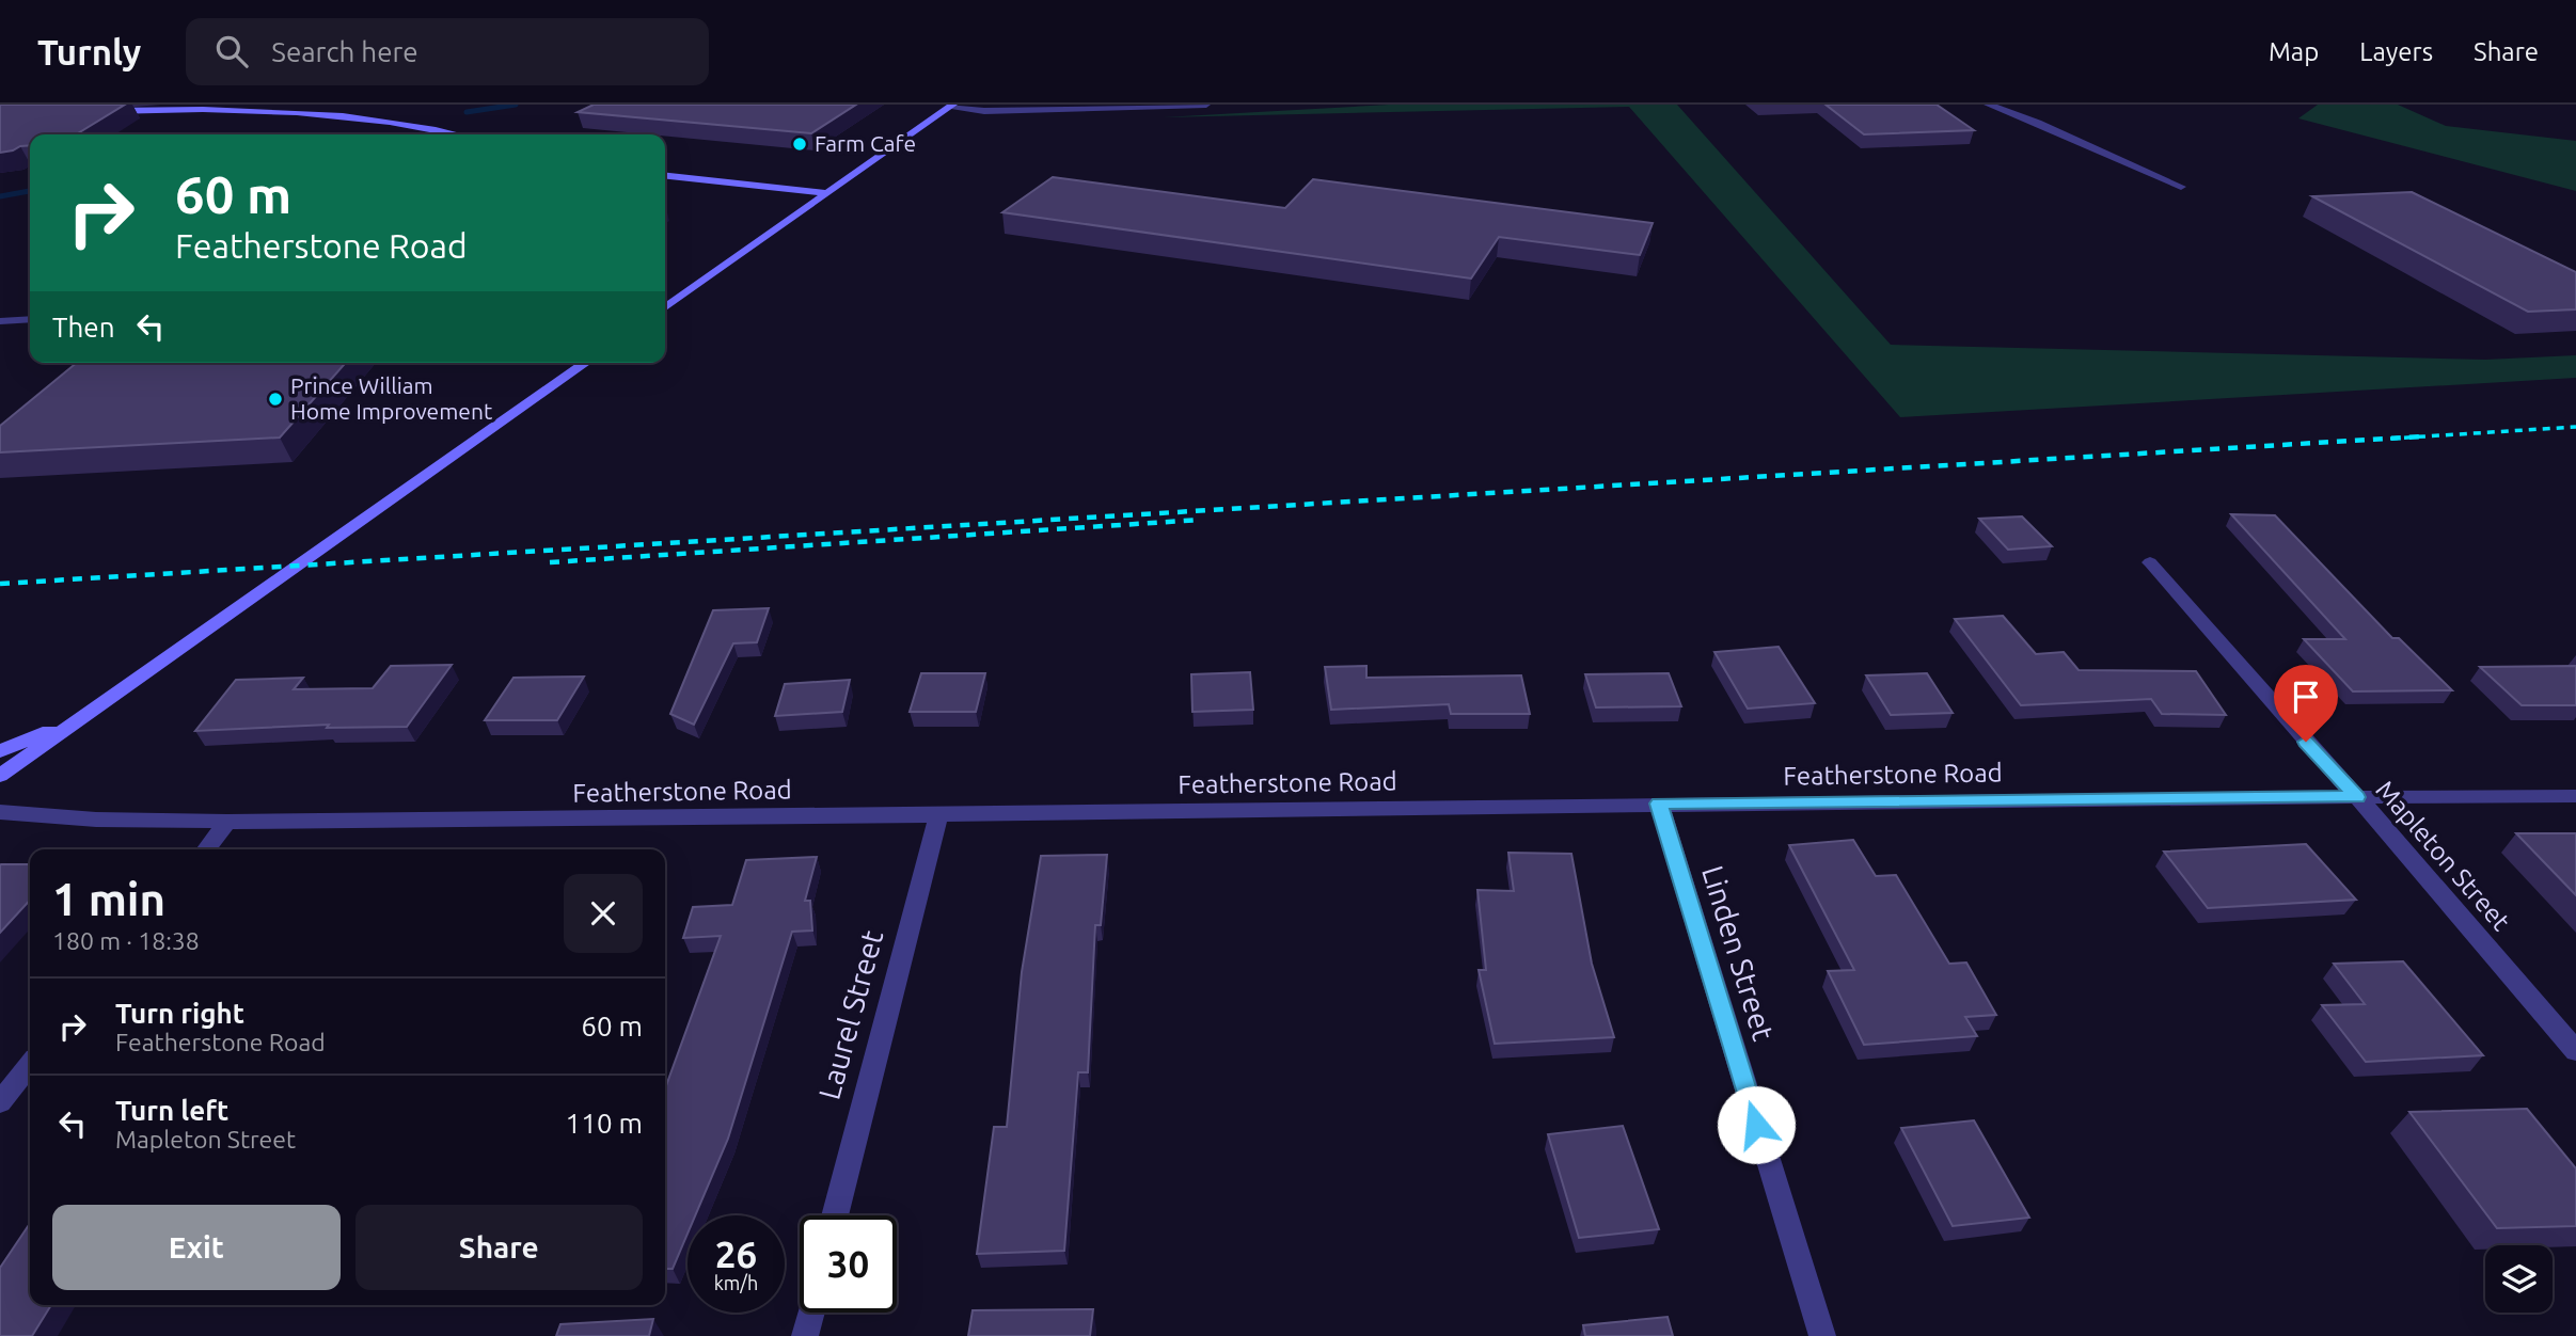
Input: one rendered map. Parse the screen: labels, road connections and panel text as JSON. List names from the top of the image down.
{
  "streets": {
    "street": [
      "Featherstone Road",
      "Mapleton Street",
      "Linden Street",
      "Laurel Street"
    ]
  },
  "crossings": [
    ["Featherstone Road", "Mapleton Street"],
    ["Featherstone Road", "Linden Street"],
    ["Featherstone Road", "Laurel Street"]
  ],
  "places": ["Farm Cafe", "Prince William Home Improvement"],
  "page": {
    "header": "Turnly",
    "search": "Search here",
    "nav": ["Map", "Layers", "Share"],
    "turn": ["60 m", "Featherstone Road"],
    "then": "Then",
    "heading": ["1 min", "180 m · 18:38"],
    "list": [
      {
        "name": "Turn right",
        "note": "Featherstone Road",
        "value": "60 m"
      },
      {
        "name": "Turn left",
        "note": "Mapleton Street",
        "value": "110 m"
      }
    ],
    "buttons": ["Exit", "Share"],
    "speed": "26 km/h",
    "limit": "30"
  }
}
